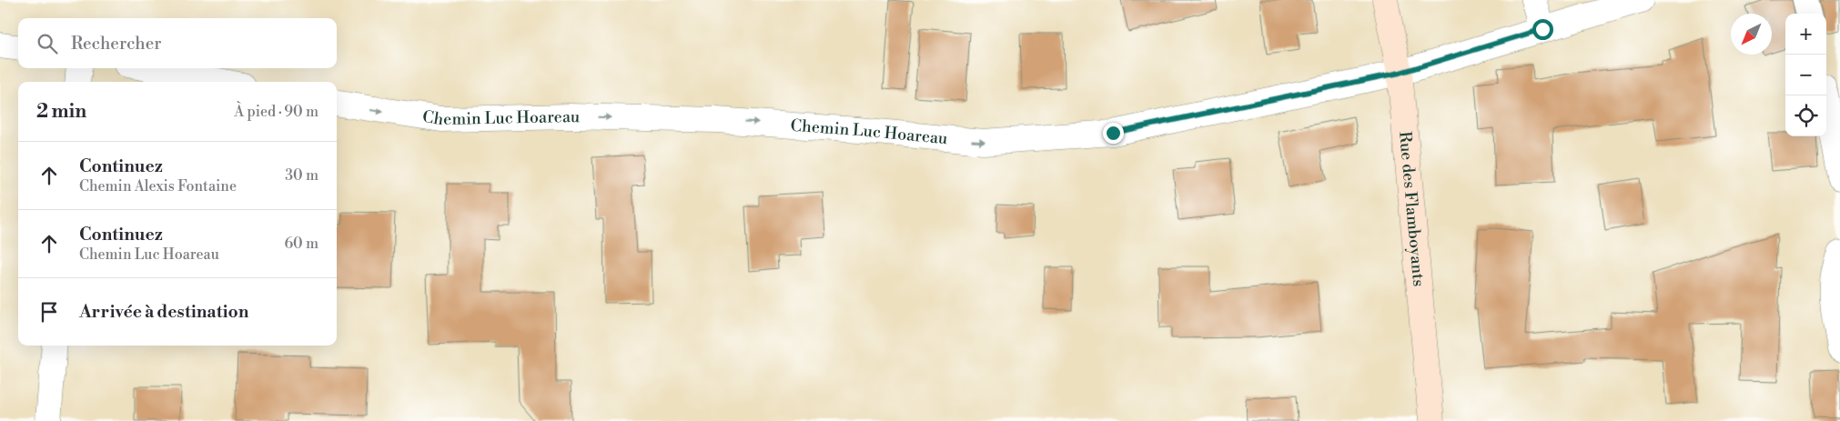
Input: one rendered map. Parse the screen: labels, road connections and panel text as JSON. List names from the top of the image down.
{
  "streets": {
    "main road": ["Rue des Flamboyants"],
    "street": ["Chemin Luc Hoareau"]
  },
  "crossings": [
    ["Chemin Luc Hoareau", "Rue des Flamboyants"]
  ],
  "one_way": ["Chemin Luc Hoareau"],
  "north": "bottom left",
  "page": {
    "map_buttons": ["+", "−"],
    "search": "Rechercher",
    "heading": ["2 min", "À pied · 90 m"],
    "list": [
      ["Continuez", "Chemin Alexis Fontaine", "30 m"],
      ["Continuez", "Chemin Luc Hoareau", "60 m"],
      "Arrivée à destination"
    ]
  }
}
